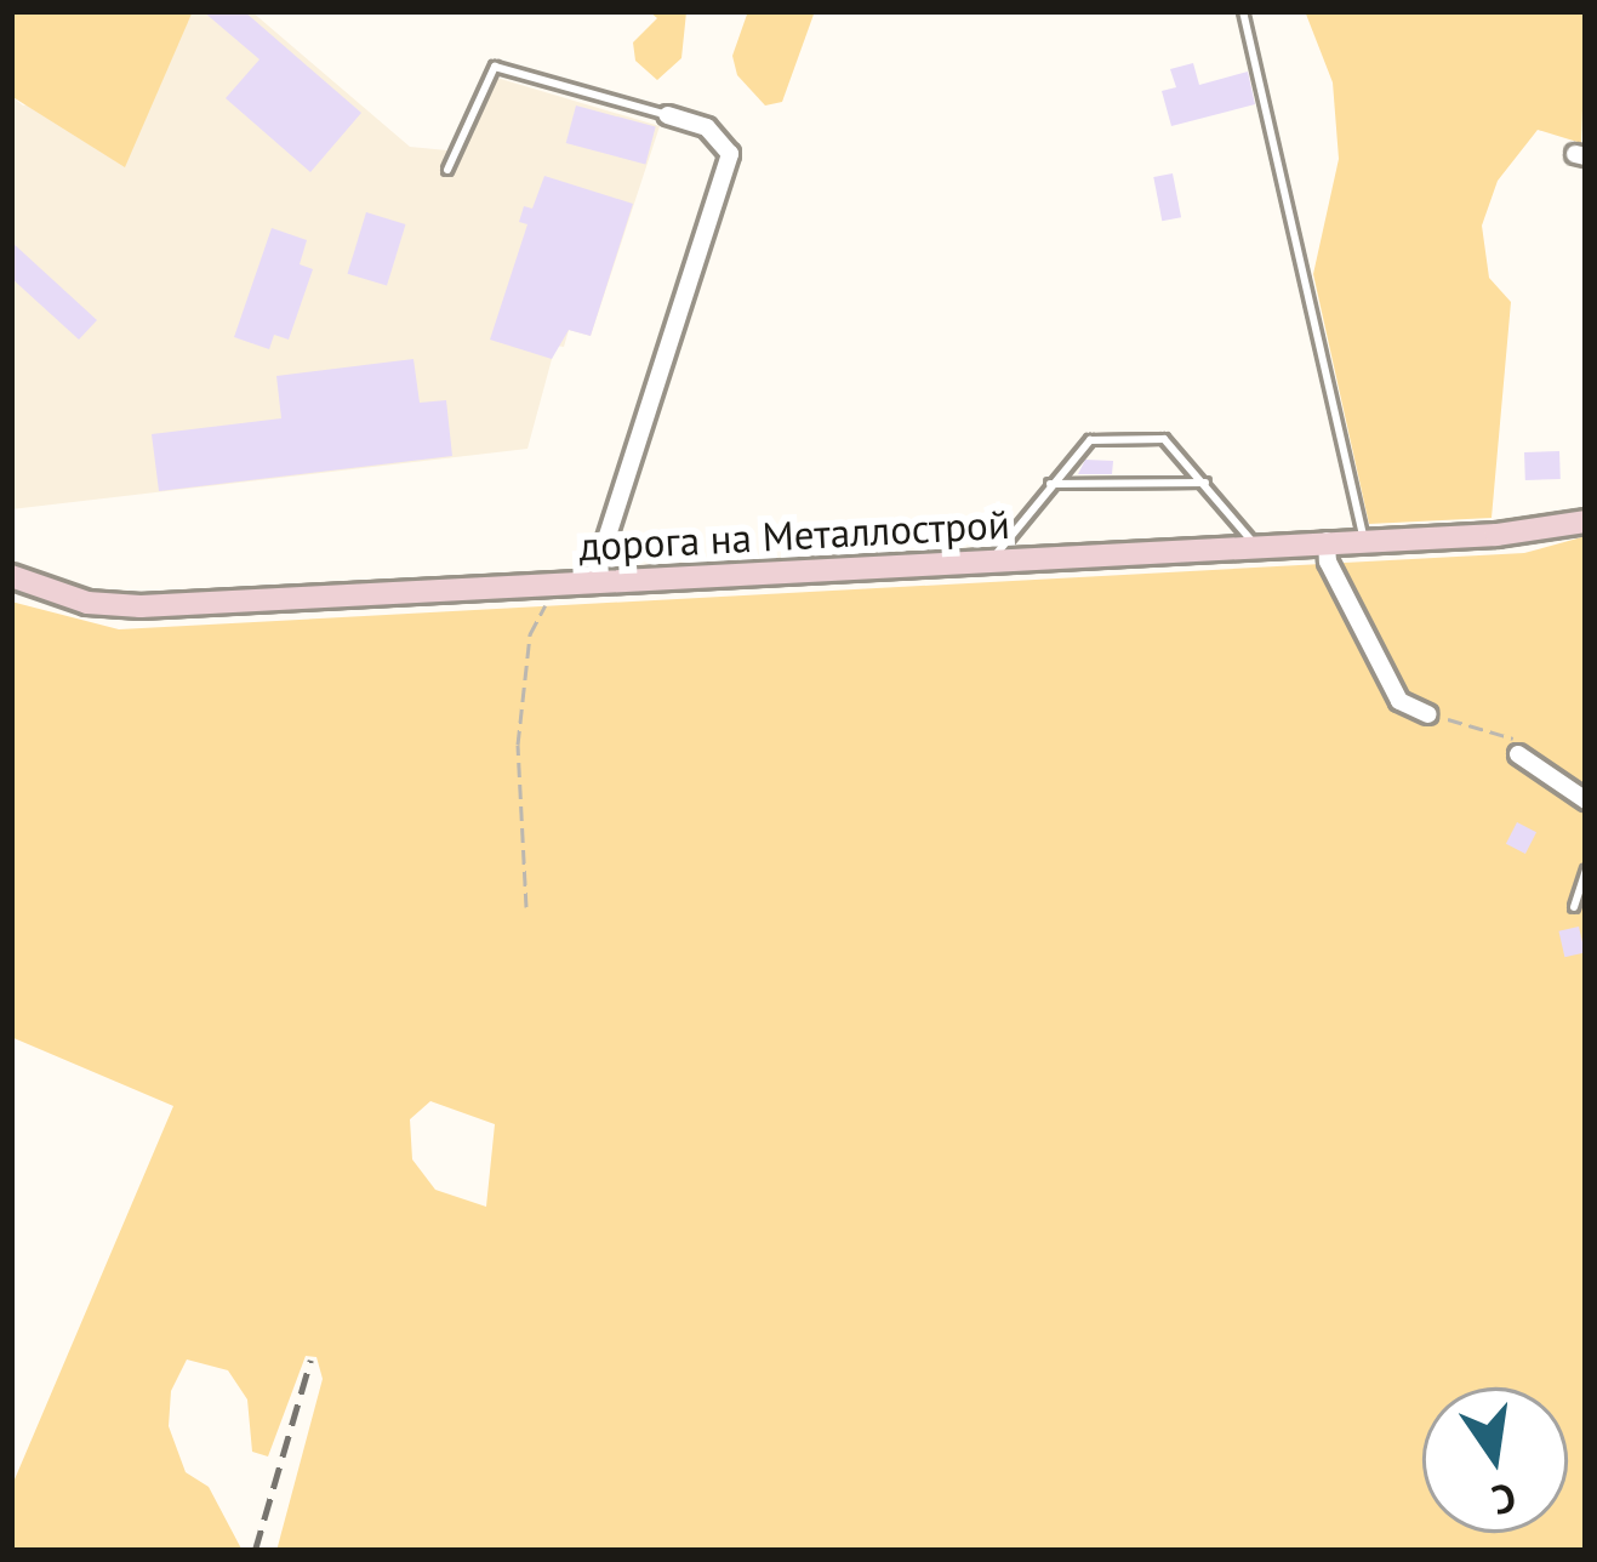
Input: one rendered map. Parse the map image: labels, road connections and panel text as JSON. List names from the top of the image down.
{
  "streets": {
    "street": ["дорога на Металлострой"]
  },
  "north": "bottom"
}
